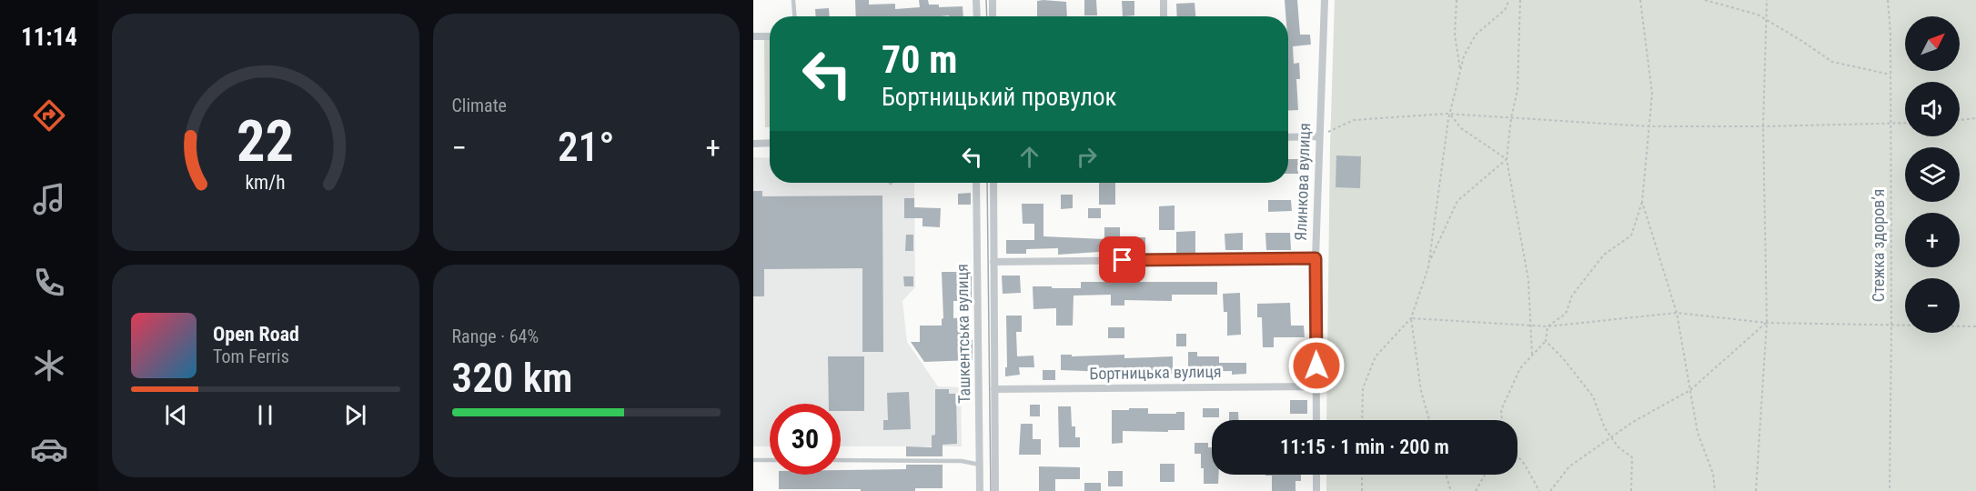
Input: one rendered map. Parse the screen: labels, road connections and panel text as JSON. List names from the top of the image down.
{
  "streets": {
    "street": ["Ялинкова вулиця", "Ташкентська вулиця", "Бортницька вулиця"],
    "path": ["Стежка здоров’я"]
  },
  "crossings": [
    ["Ялинкова вулиця", "Бортницька вулиця"],
    ["Ташкентська вулиця", "Бортницька вулиця"]
  ],
  "north": "top right",
  "page": {
    "tabs": "11:14",
    "tile": [
      "Climate",
      ["Range · 64%", "320 km"]
    ],
    "map_buttons": ["+", "−"],
    "turn": ["70 m", "Бортницький провулок"],
    "heat": ["−", "21°", "+"],
    "song": ["Open Road", "Tom Ferris"],
    "limit": "30",
    "trip": "11:15 · 1 min · 200 m",
    "gauge": ["22", "km/h"]
  }
}
